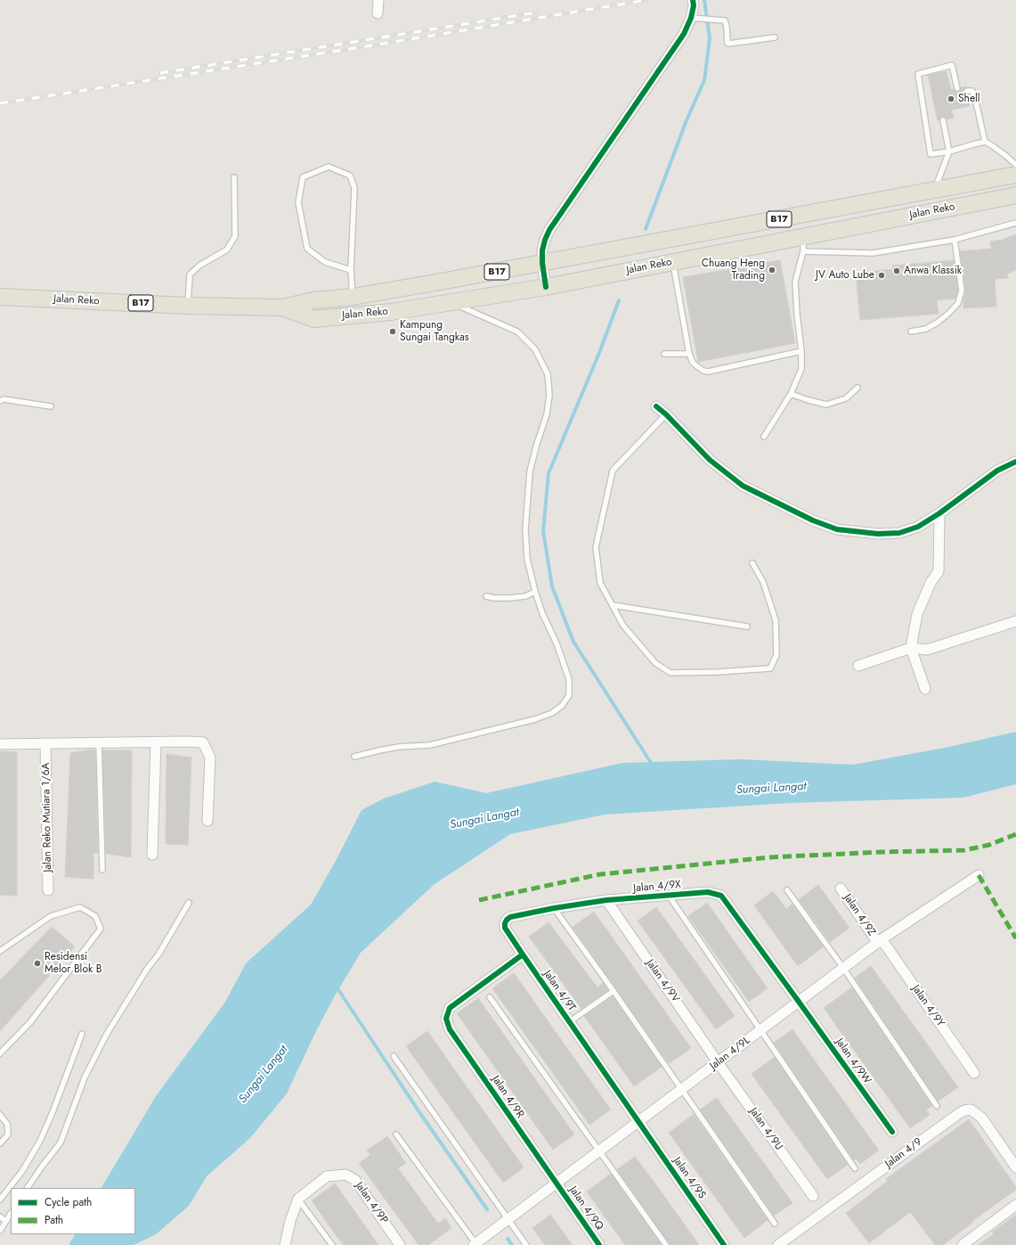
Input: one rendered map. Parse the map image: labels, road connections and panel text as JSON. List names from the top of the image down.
{
  "streets": {
    "main road": ["Jalan Reko", "B17"],
    "street": [
      "Jalan Reko Mutiara 1/6A",
      "Jalan 4/9X",
      "Jalan 4/9Z",
      "Jalan 4/9V",
      "Jalan 4/9T",
      "Jalan 4/9Y",
      "Jalan 4/9L",
      "Jalan 4/9W",
      "Jalan 4/9R",
      "Jalan 4/9U",
      "Jalan 4/9",
      "Jalan 4/9S",
      "Jalan 4/9P",
      "Jalan 4/9Q"
    ]
  },
  "crossings": [
    ["Jalan 4/9X", "Jalan 4/9V"],
    ["Jalan 4/9X", "Jalan 4/9T"],
    ["Jalan 4/9X", "Jalan 4/9L"],
    ["Jalan 4/9X", "Jalan 4/9W"],
    ["Jalan 4/9X", "Jalan 4/9R"],
    ["Jalan 4/9Z", "Jalan 4/9Y"],
    ["Jalan 4/9Z", "Jalan 4/9L"],
    ["Jalan 4/9V", "Jalan 4/9L"],
    ["Jalan 4/9V", "Jalan 4/9U"],
    ["Jalan 4/9T", "Jalan 4/9L"],
    ["Jalan 4/9T", "Jalan 4/9R"],
    ["Jalan 4/9T", "Jalan 4/9S"],
    ["Jalan 4/9Y", "Jalan 4/9L"],
    ["Jalan 4/9L", "Jalan 4/9W"],
    ["Jalan 4/9L", "Jalan 4/9R"],
    ["Jalan 4/9L", "Jalan 4/9U"],
    ["Jalan 4/9L", "Jalan 4/9S"],
    ["Jalan 4/9L", "Jalan 4/9Q"],
    ["Jalan 4/9R", "Jalan 4/9Q"]
  ],
  "water": ["Sungai Langat"],
  "places": [
    "Shell",
    "Chuang Heng Trading",
    "Anwa Klassik",
    "JV Auto Lube",
    "Kampung Sungai Tangkas",
    "Residensi Melor Blok B"
  ],
  "legend": ["Cycle path", "Path"]
}
